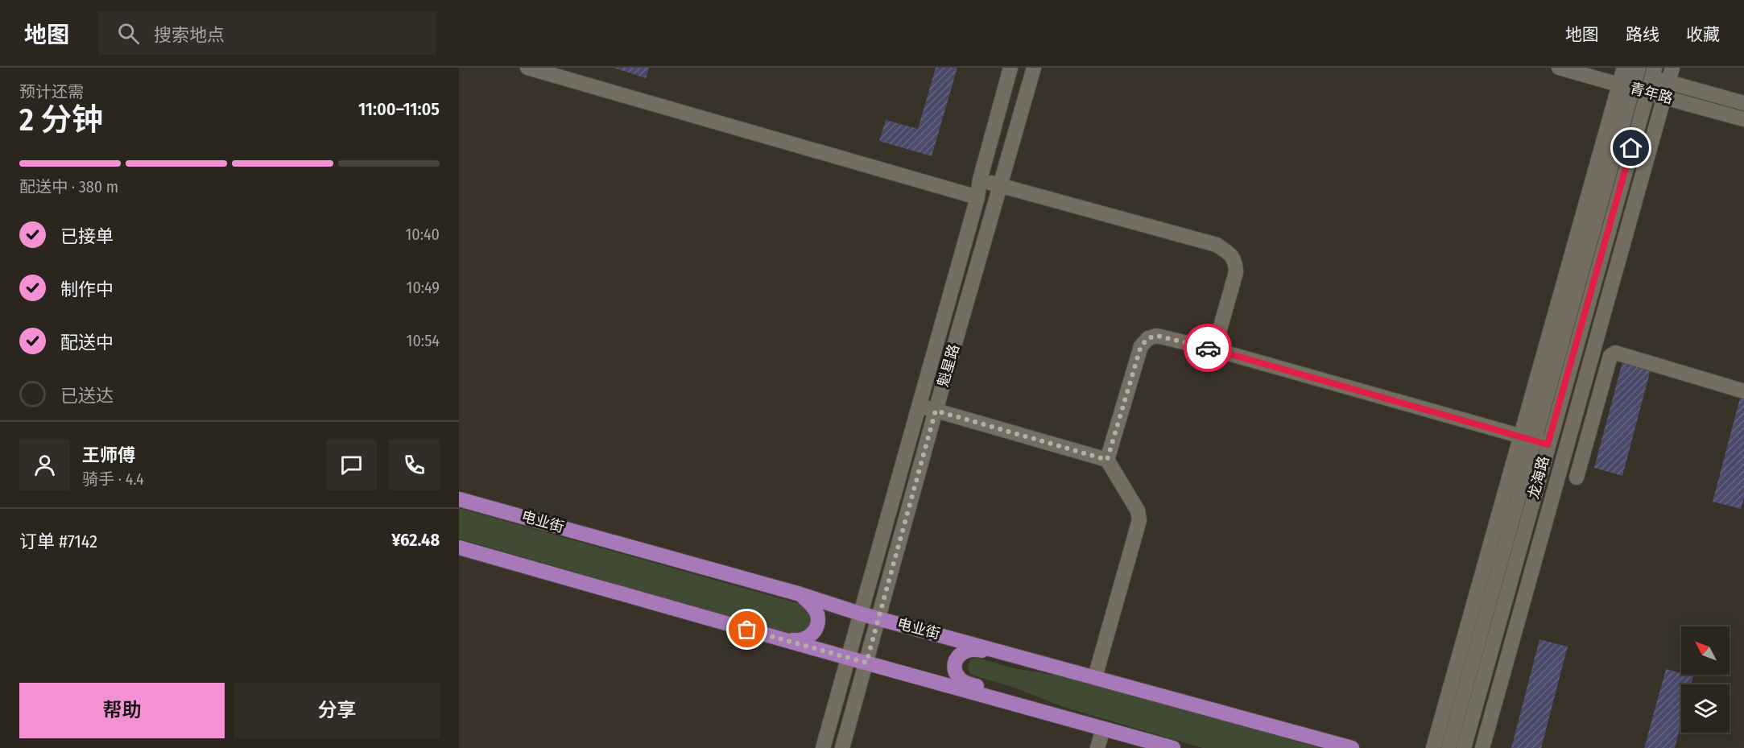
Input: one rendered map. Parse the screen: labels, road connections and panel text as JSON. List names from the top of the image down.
{
  "streets": {
    "main road": ["电业街"],
    "street": ["青年路", "魁星路", "龙海路"]
  },
  "crossings": [
    ["青年路", "龙海路"],
    ["魁星路", "电业街"]
  ],
  "north": "top left",
  "page": {
    "header": "地图",
    "search": "搜索地点",
    "nav": ["地图", "路线", "收藏"],
    "heading": ["2 分钟", "预计还需", "11:00–11:05"],
    "panel": [
      "王师傅",
      "骑手 · 4.4",
      "订单 #7142",
      "¥62.48"
    ],
    "bar": "配送中 · 380 m",
    "list": [
      ["已接单", "10:40"],
      ["制作中", "10:49"],
      ["配送中", "10:54"],
      "已送达"
    ],
    "buttons": ["帮助", "分享"]
  }
}
